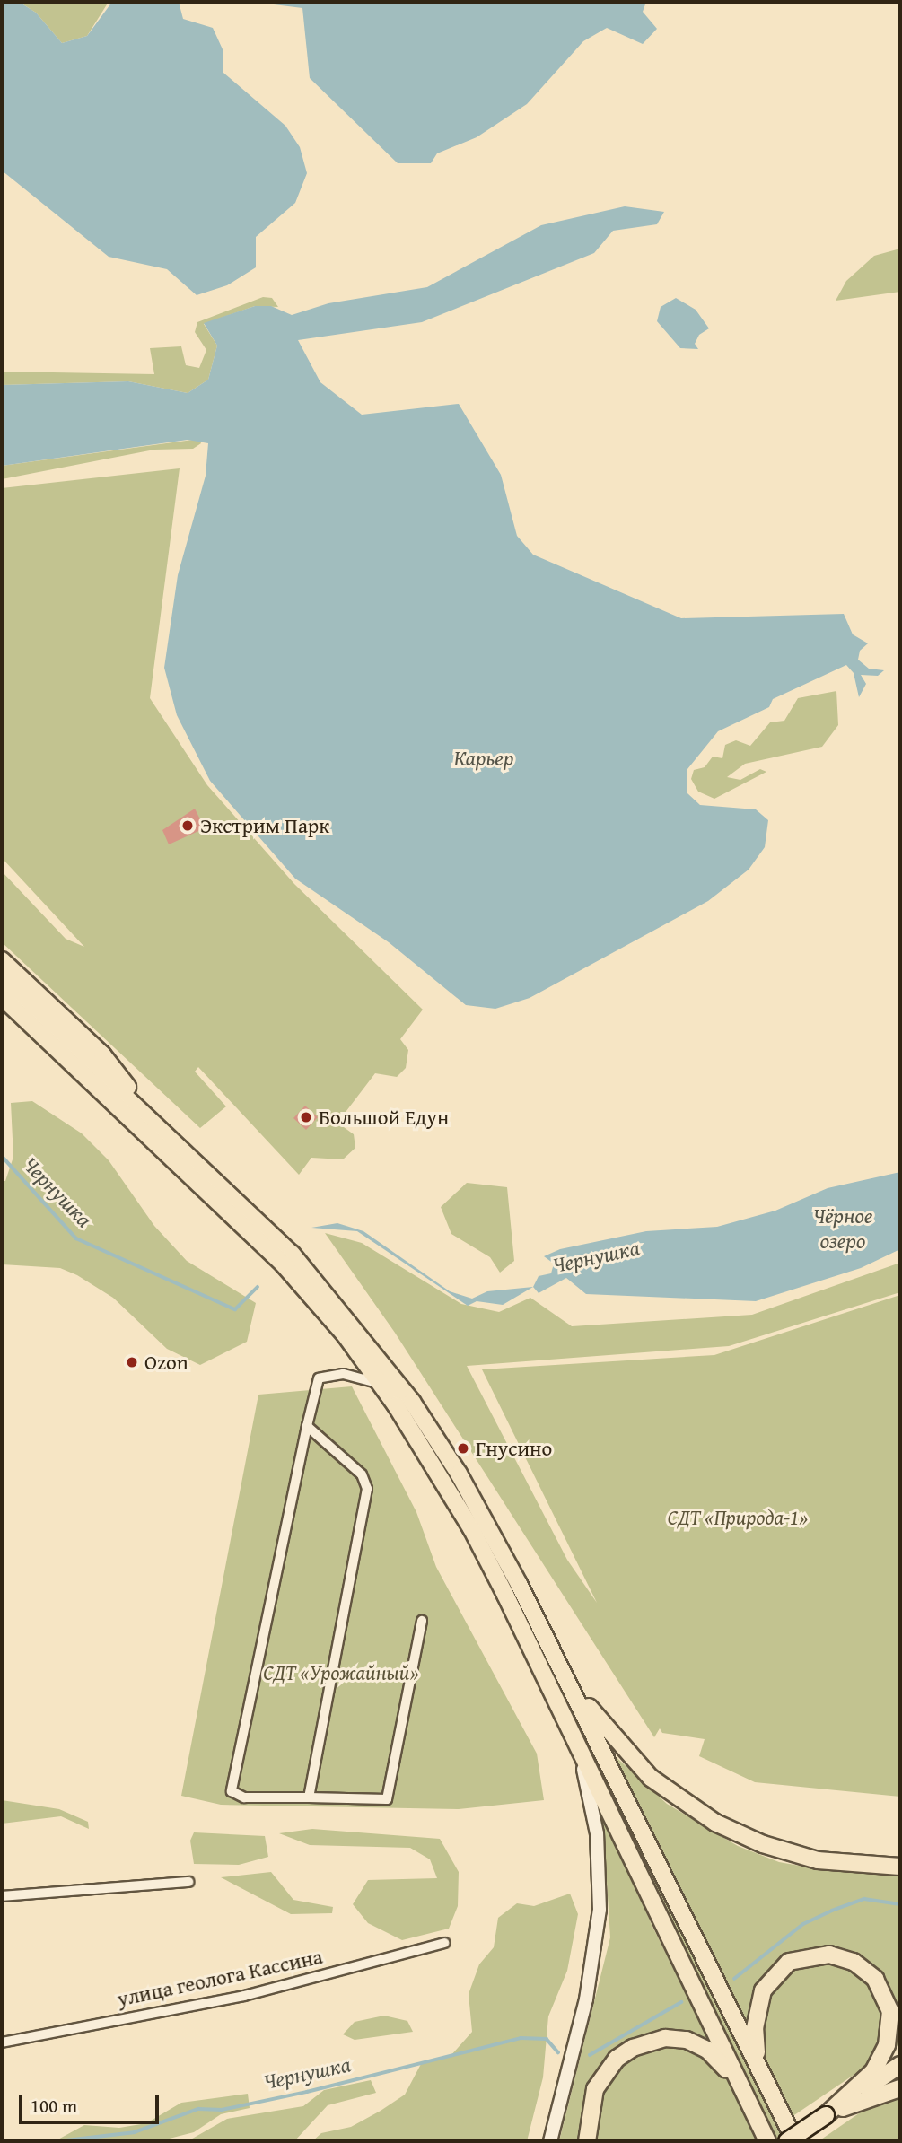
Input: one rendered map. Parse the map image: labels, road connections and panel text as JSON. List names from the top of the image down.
{
  "streets": {
    "street": ["улица геолога Кассина"]
  },
  "water": ["Карьер", "Чернушка", "Чёрное озеро"],
  "parks": ["СДТ «Природа-1»", "СДТ «Урожайный»"],
  "places": [
    "Экстрим Парк",
    "Большой Едун",
    "Ozon",
    "Гнусино"
  ],
  "scale_bar": "100 m"
}
